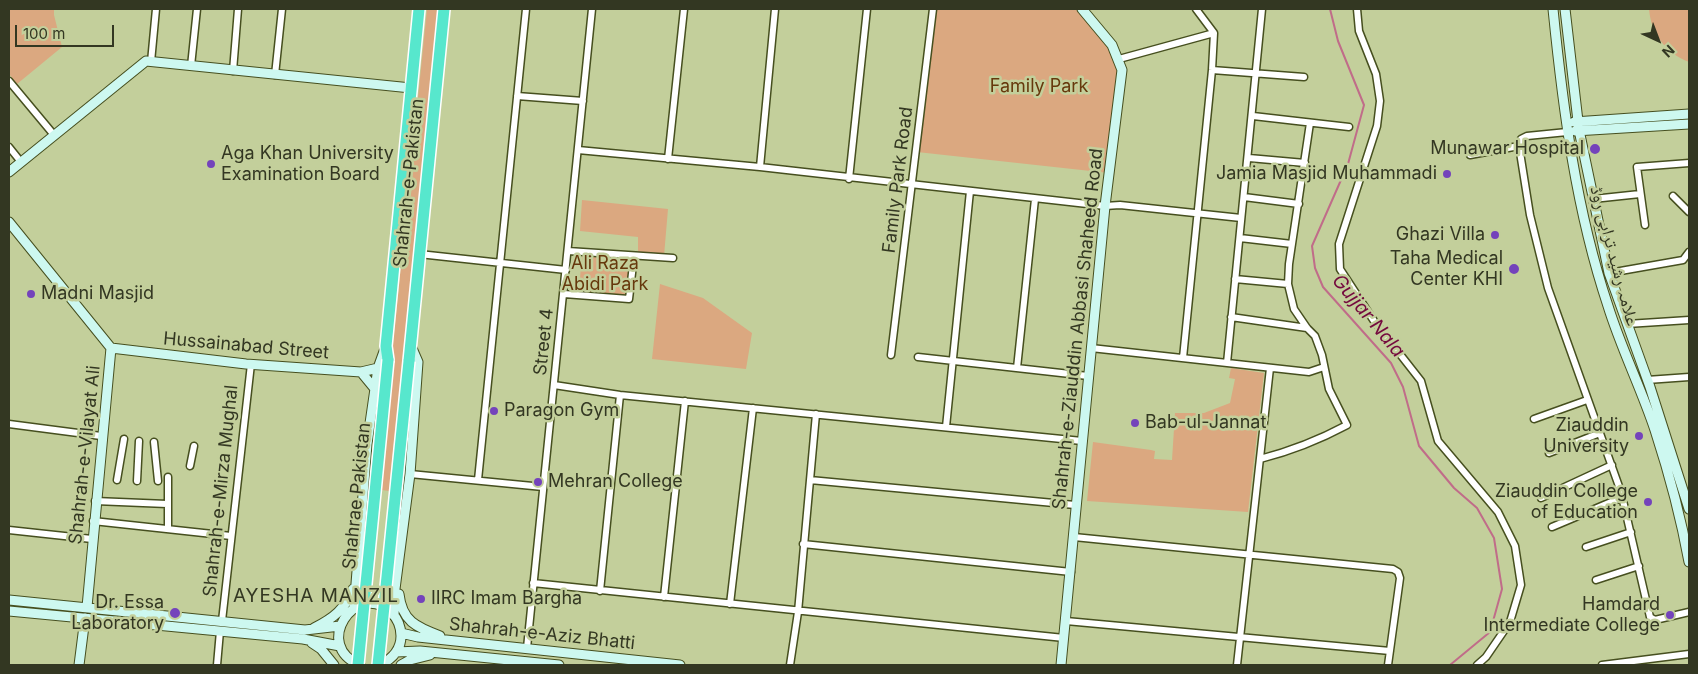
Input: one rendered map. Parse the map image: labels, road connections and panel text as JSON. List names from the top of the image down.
{
  "streets": {
    "highway": ["Shahrah-e-Pakistan", "Shahrae Pakistan"],
    "main road": [
      "علامہ رشید ترابی روڈ",
      "Shahrah-e-Ziauddin Abbasi Shaheed Road",
      "Hussainabad Street",
      "Shahrah-e-Vilayat Ali",
      "Shahrah-e-Aziz Bhatti"
    ],
    "street": ["Family Park Road", "Street 4", "Shahrah-e-Mirza Mughal"]
  },
  "crossings": [
    ["Shahrah-e-Pakistan", "Shahrae Pakistan"],
    ["Street 4", "Shahrah-e-Aziz Bhatti"],
    ["Hussainabad Street", "Shahrah-e-Vilayat Ali"],
    ["Hussainabad Street", "Shahrah-e-Mirza Mughal"]
  ],
  "districts": ["AYESHA MANZIL"],
  "water": ["Gujjar Nala"],
  "parks": ["Family Park", "Ali Raza Abidi Park"],
  "places": [
    "Munawar Hospital",
    "Aga Khan University Examination Board",
    "Jamia Masjid Muhammadi",
    "Ghazi Villa",
    "Taha Medical Center KHI",
    "Madni Masjid",
    "Paragon Gym",
    "Bab-ul-Jannat",
    "Ziauddin University",
    "Mehran College",
    "Ziauddin College of Education",
    "IIRC Imam Bargha",
    "Dr. Essa Laboratory",
    "Hamdard Intermediate College"
  ],
  "scale_bar": "100 m",
  "north": "bottom right"
}
